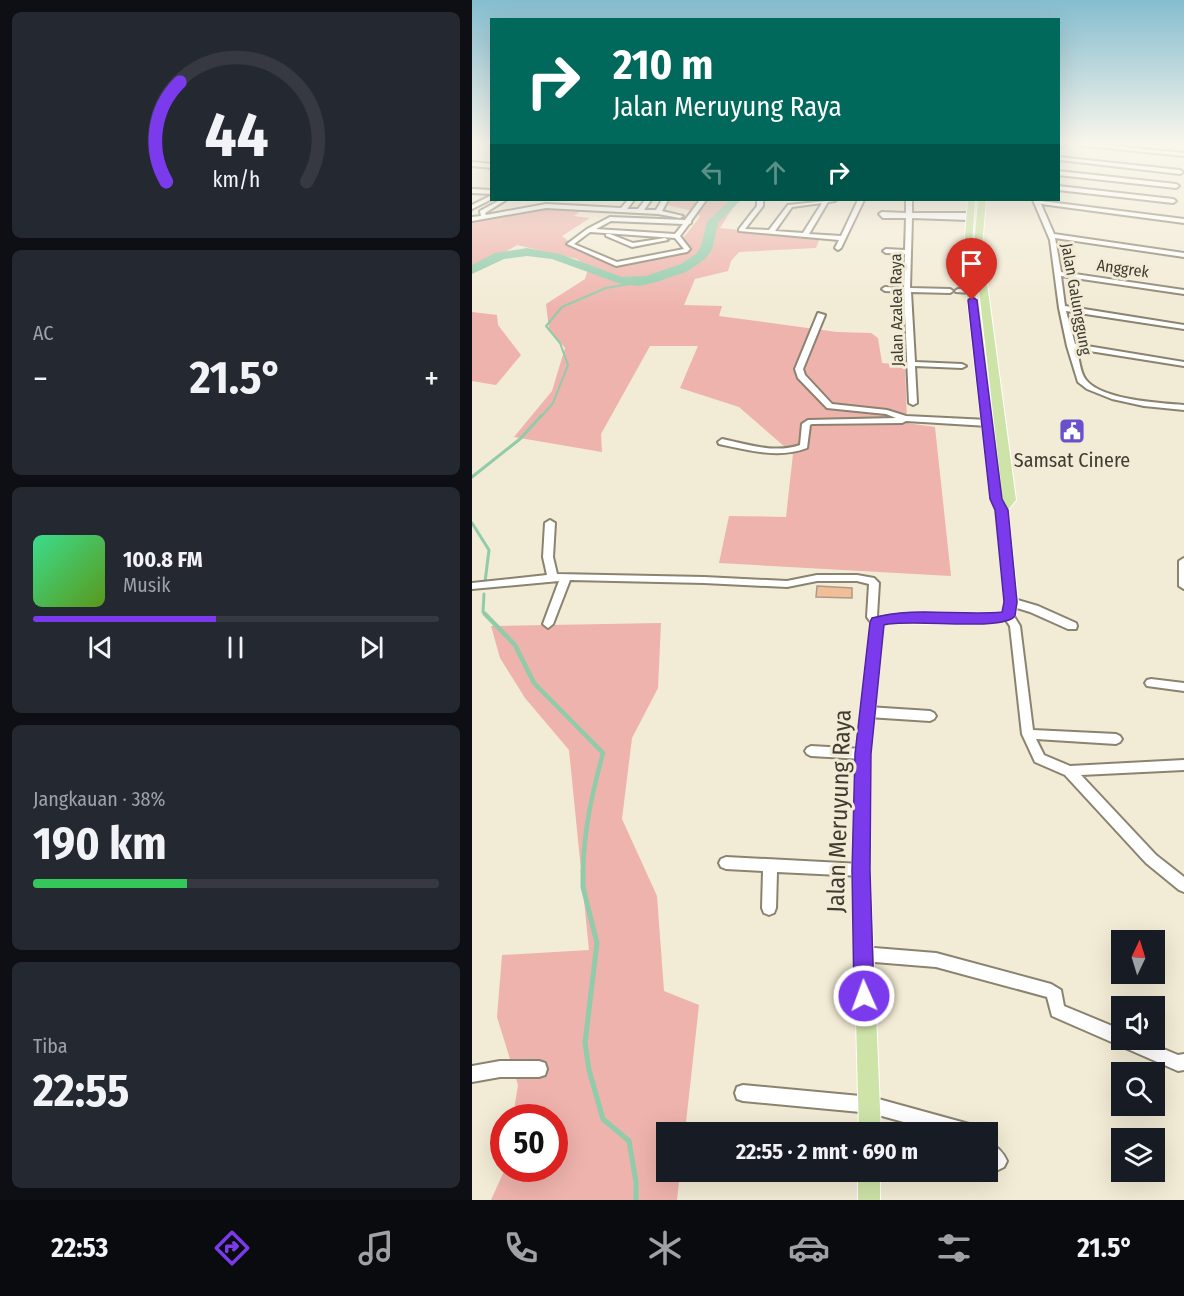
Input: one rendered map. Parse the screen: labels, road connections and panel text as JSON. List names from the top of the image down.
{
  "streets": {
    "main road": ["Jalan Meruyung Raya"],
    "street": ["Anggrek", "Jalan Galunggung", "Jalan Azalea Raya"]
  },
  "crossings": [
    ["Anggrek", "Jalan Galunggung"]
  ],
  "places": {
    "public building": ["Samsat Cinere"]
  },
  "north": "top",
  "page": {
    "turn": ["210 m", "Jalan Meruyung Raya"],
    "tile": [
      "AC",
      ["Jangkauan · 38%", "190 km"],
      ["Tiba", "22:55"]
    ],
    "heat": ["−", "21.5°", "+"],
    "song": ["100.8 FM", "Musik"],
    "limit": "50",
    "trip": "22:55 · 2 mnt · 690 m",
    "tabs": ["22:53", "21.5°"],
    "gauge": ["44", "km/h"]
  }
}
